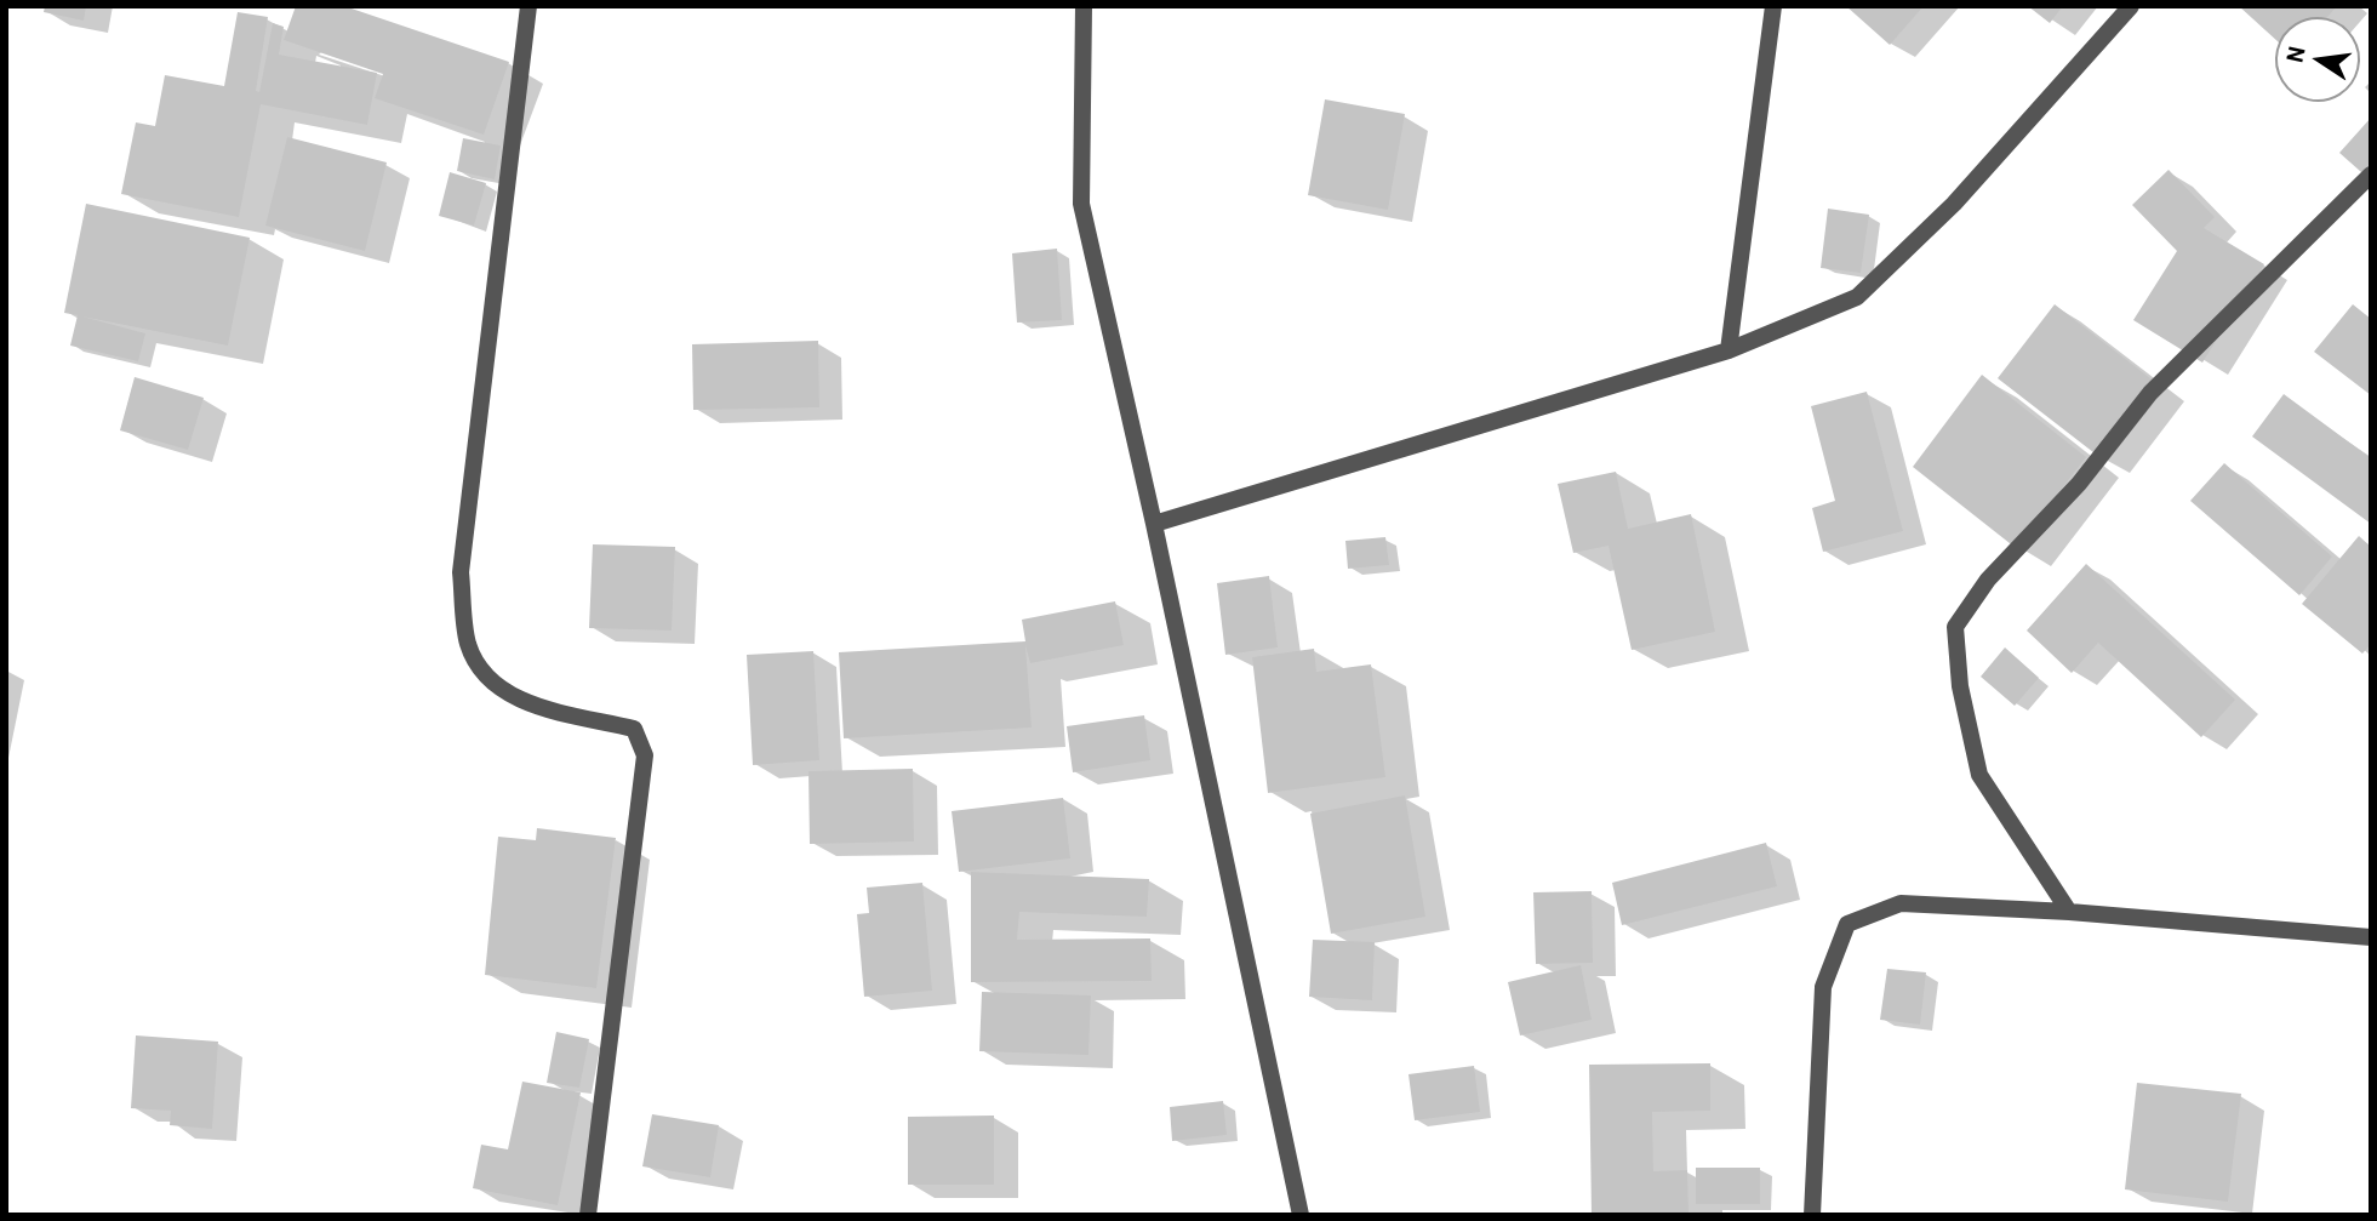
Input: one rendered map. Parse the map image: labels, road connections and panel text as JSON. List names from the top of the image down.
{
  "north": "left"
}
